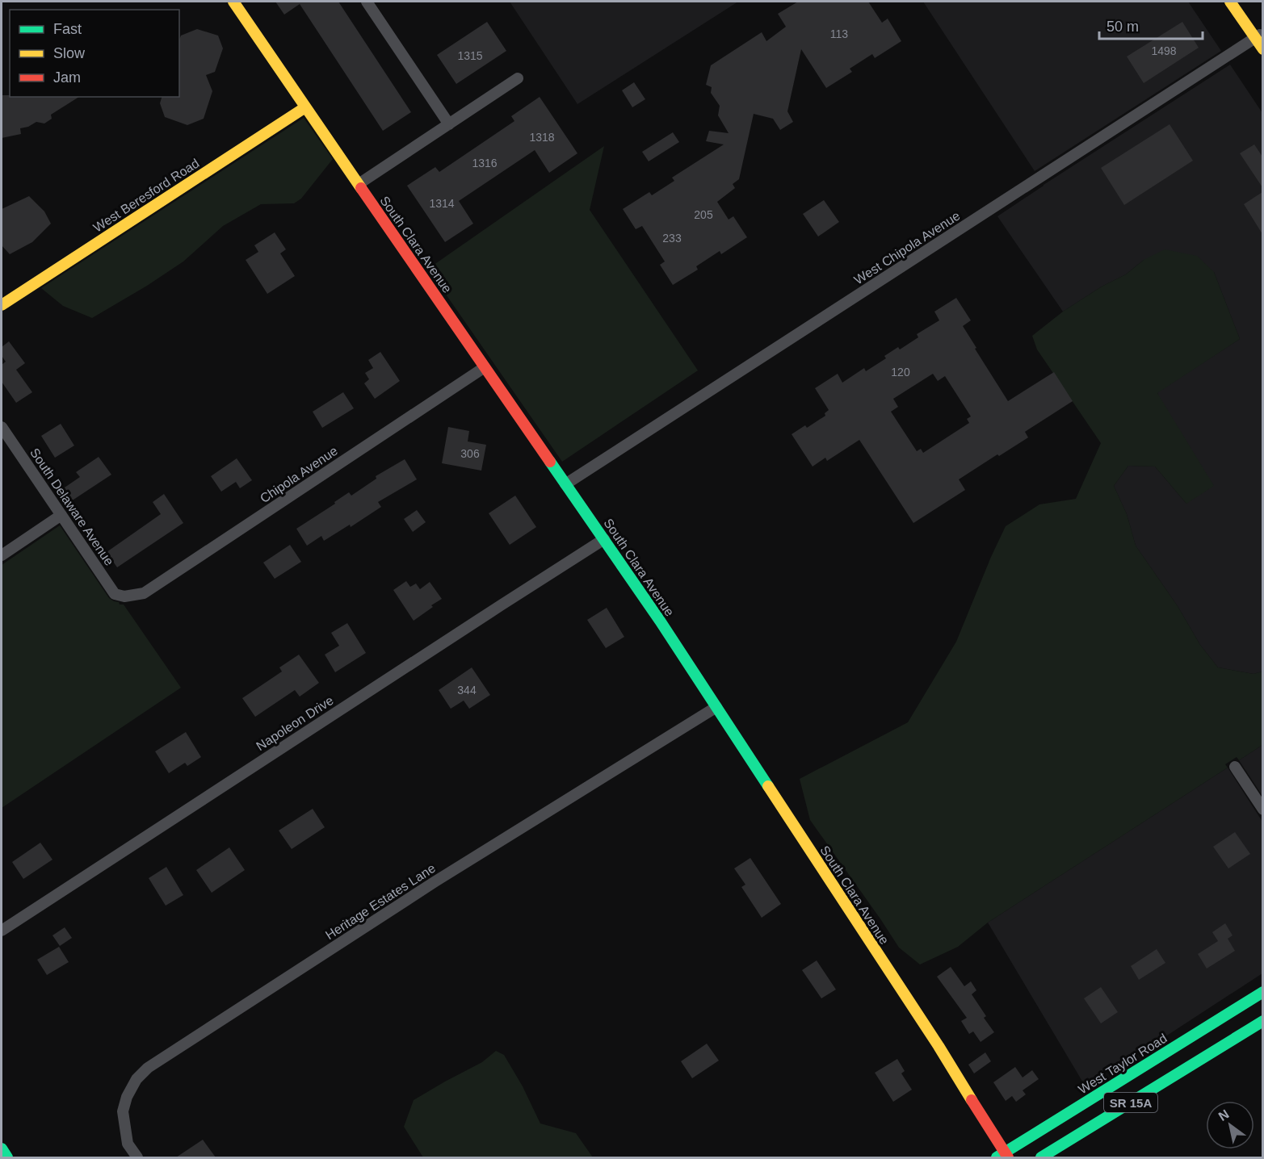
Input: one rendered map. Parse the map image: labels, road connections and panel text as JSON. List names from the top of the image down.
{
  "streets": {
    "main road": [
      "West Beresford Road",
      "South Clara Avenue",
      "West Taylor Road",
      "SR 15A"
    ],
    "street": [
      "West Chipola Avenue",
      "Chipola Avenue",
      "South Delaware Avenue",
      "Napoleon Drive",
      "Heritage Estates Lane"
    ]
  },
  "crossings": [
    ["West Beresford Road", "South Clara Avenue"],
    ["South Clara Avenue", "West Chipola Avenue"],
    ["South Clara Avenue", "Chipola Avenue"],
    ["South Clara Avenue", "Napoleon Drive"],
    ["South Clara Avenue", "Heritage Estates Lane"],
    ["South Clara Avenue", "West Taylor Road"],
    ["Chipola Avenue", "South Delaware Avenue"]
  ],
  "house_numbers": [
    "113",
    "1498",
    "1315",
    "1318",
    "1316",
    "1314",
    "205",
    "233",
    "120",
    "306",
    "344"
  ],
  "legend": ["Fast", "Slow", "Jam"],
  "scale_bar": "50 m",
  "north": "top left"
}
